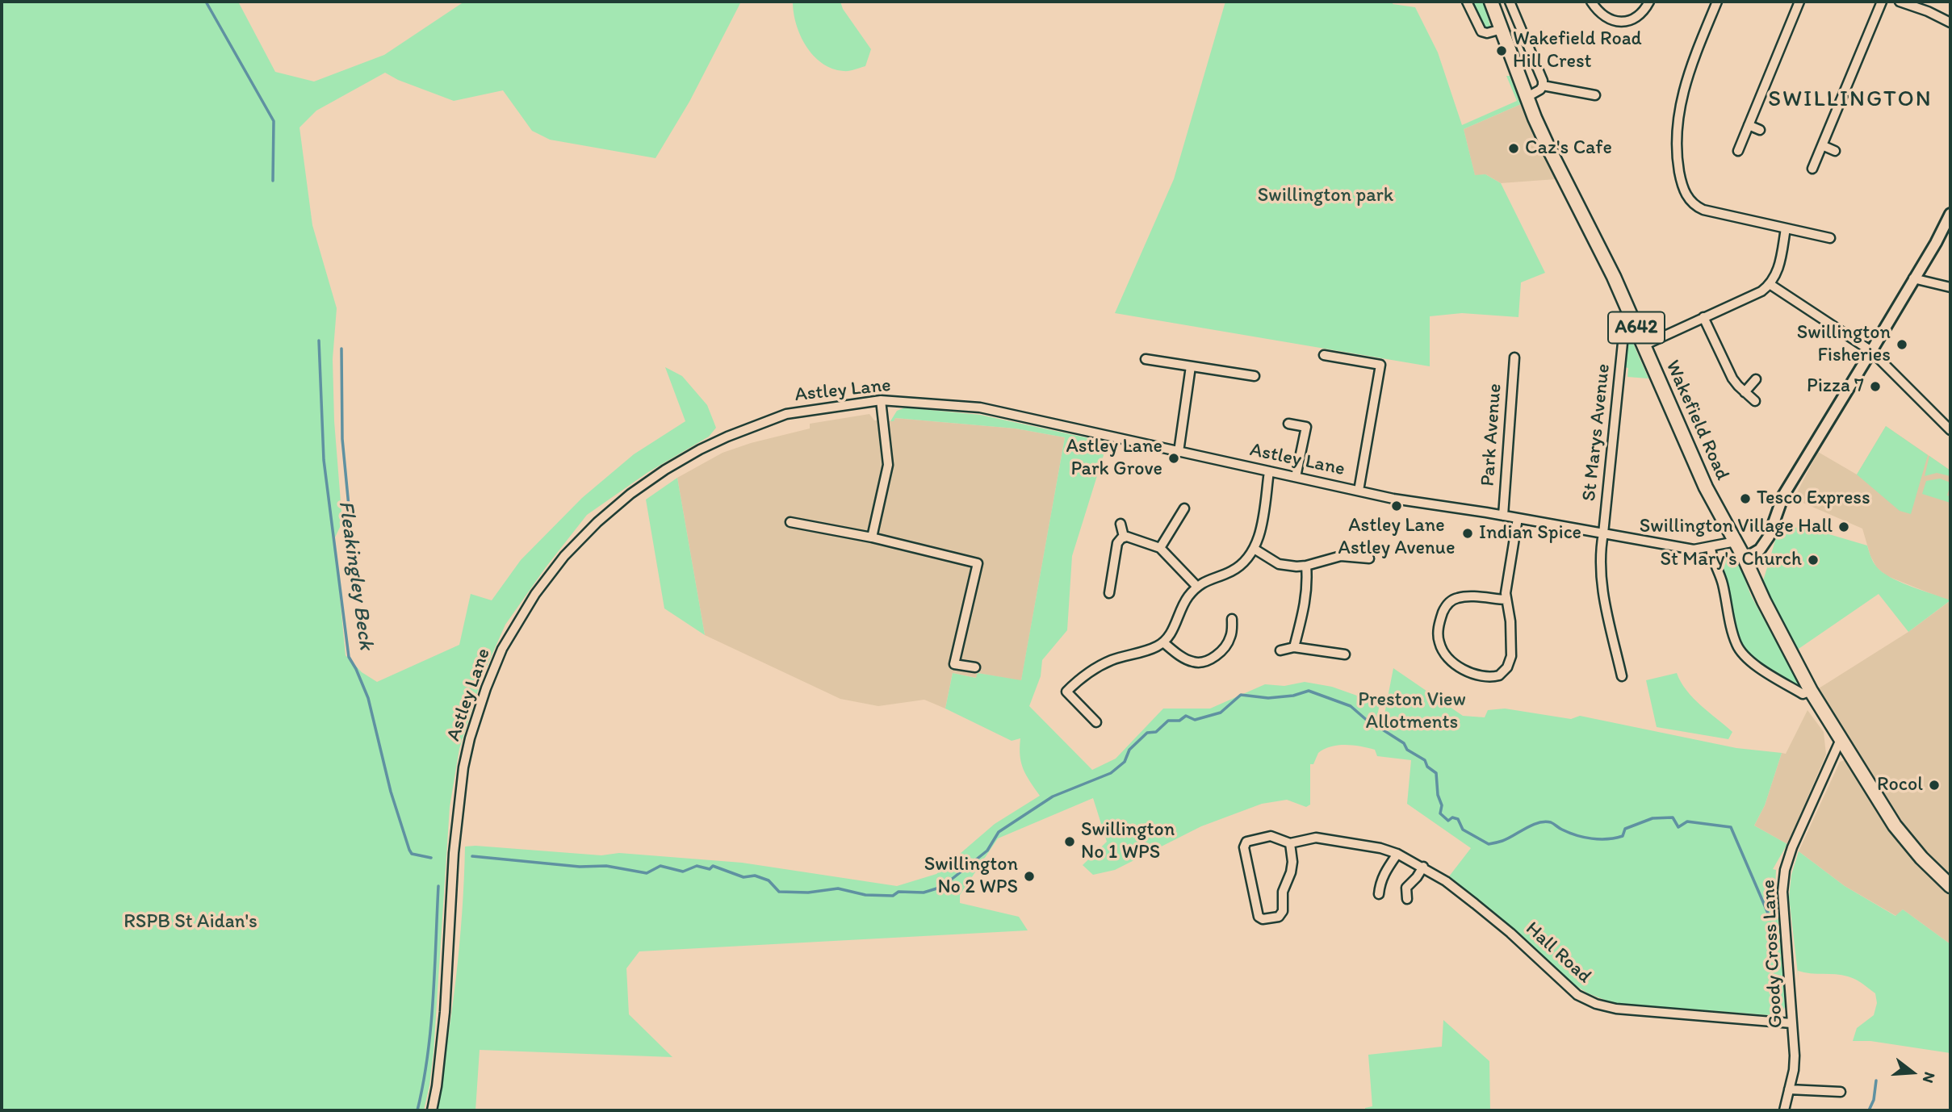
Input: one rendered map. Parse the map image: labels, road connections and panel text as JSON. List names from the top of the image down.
{
  "streets": {
    "main road": ["A642", "Wakefield Road"],
    "street": [
      "Astley Lane",
      "St Marys Avenue",
      "Park Avenue",
      "Hall Road",
      "Goody Cross Lane"
    ]
  },
  "crossings": [
    ["Astley Lane", "Wakefield Road"],
    ["Astley Lane", "St Marys Avenue"],
    ["Astley Lane", "Park Avenue"],
    ["Wakefield Road", "Goody Cross Lane"],
    ["Hall Road", "Goody Cross Lane"]
  ],
  "districts": ["SWILLINGTON"],
  "water": ["Fleakingley Beck"],
  "parks": ["Swillington park", "Preston View Allotments", "RSPB St Aidan's"],
  "places": [
    "Wakefield Road Hill Crest",
    "Caz's Cafe",
    "Swillington Fisheries",
    "Pizza 7",
    "Astley Lane Park Grove",
    "Tesco Express",
    "Astley Lane Astley Avenue",
    "Swillington Village Hall",
    "Indian Spice",
    "St Mary's Church",
    "Rocol",
    "Swillington No 1 WPS",
    "Swillington No 2 WPS"
  ],
  "north": "right"
}
